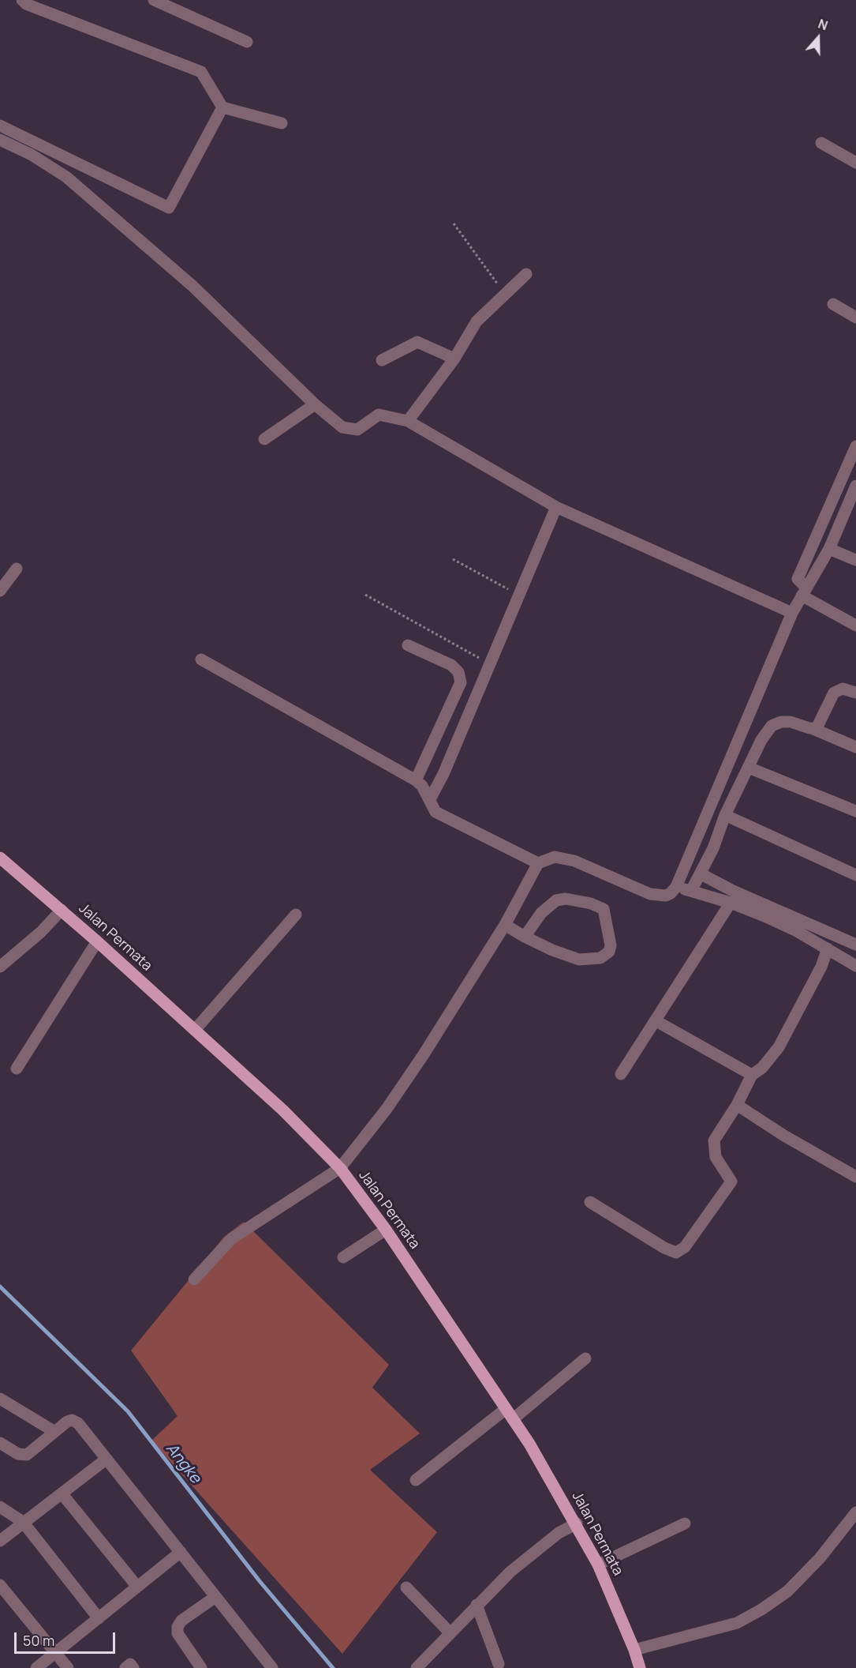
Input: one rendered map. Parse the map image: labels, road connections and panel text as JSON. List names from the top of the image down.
{
  "streets": {
    "main road": ["Jalan Permata"]
  },
  "water": ["Angke"],
  "scale_bar": "50 m",
  "north": "top"
}
